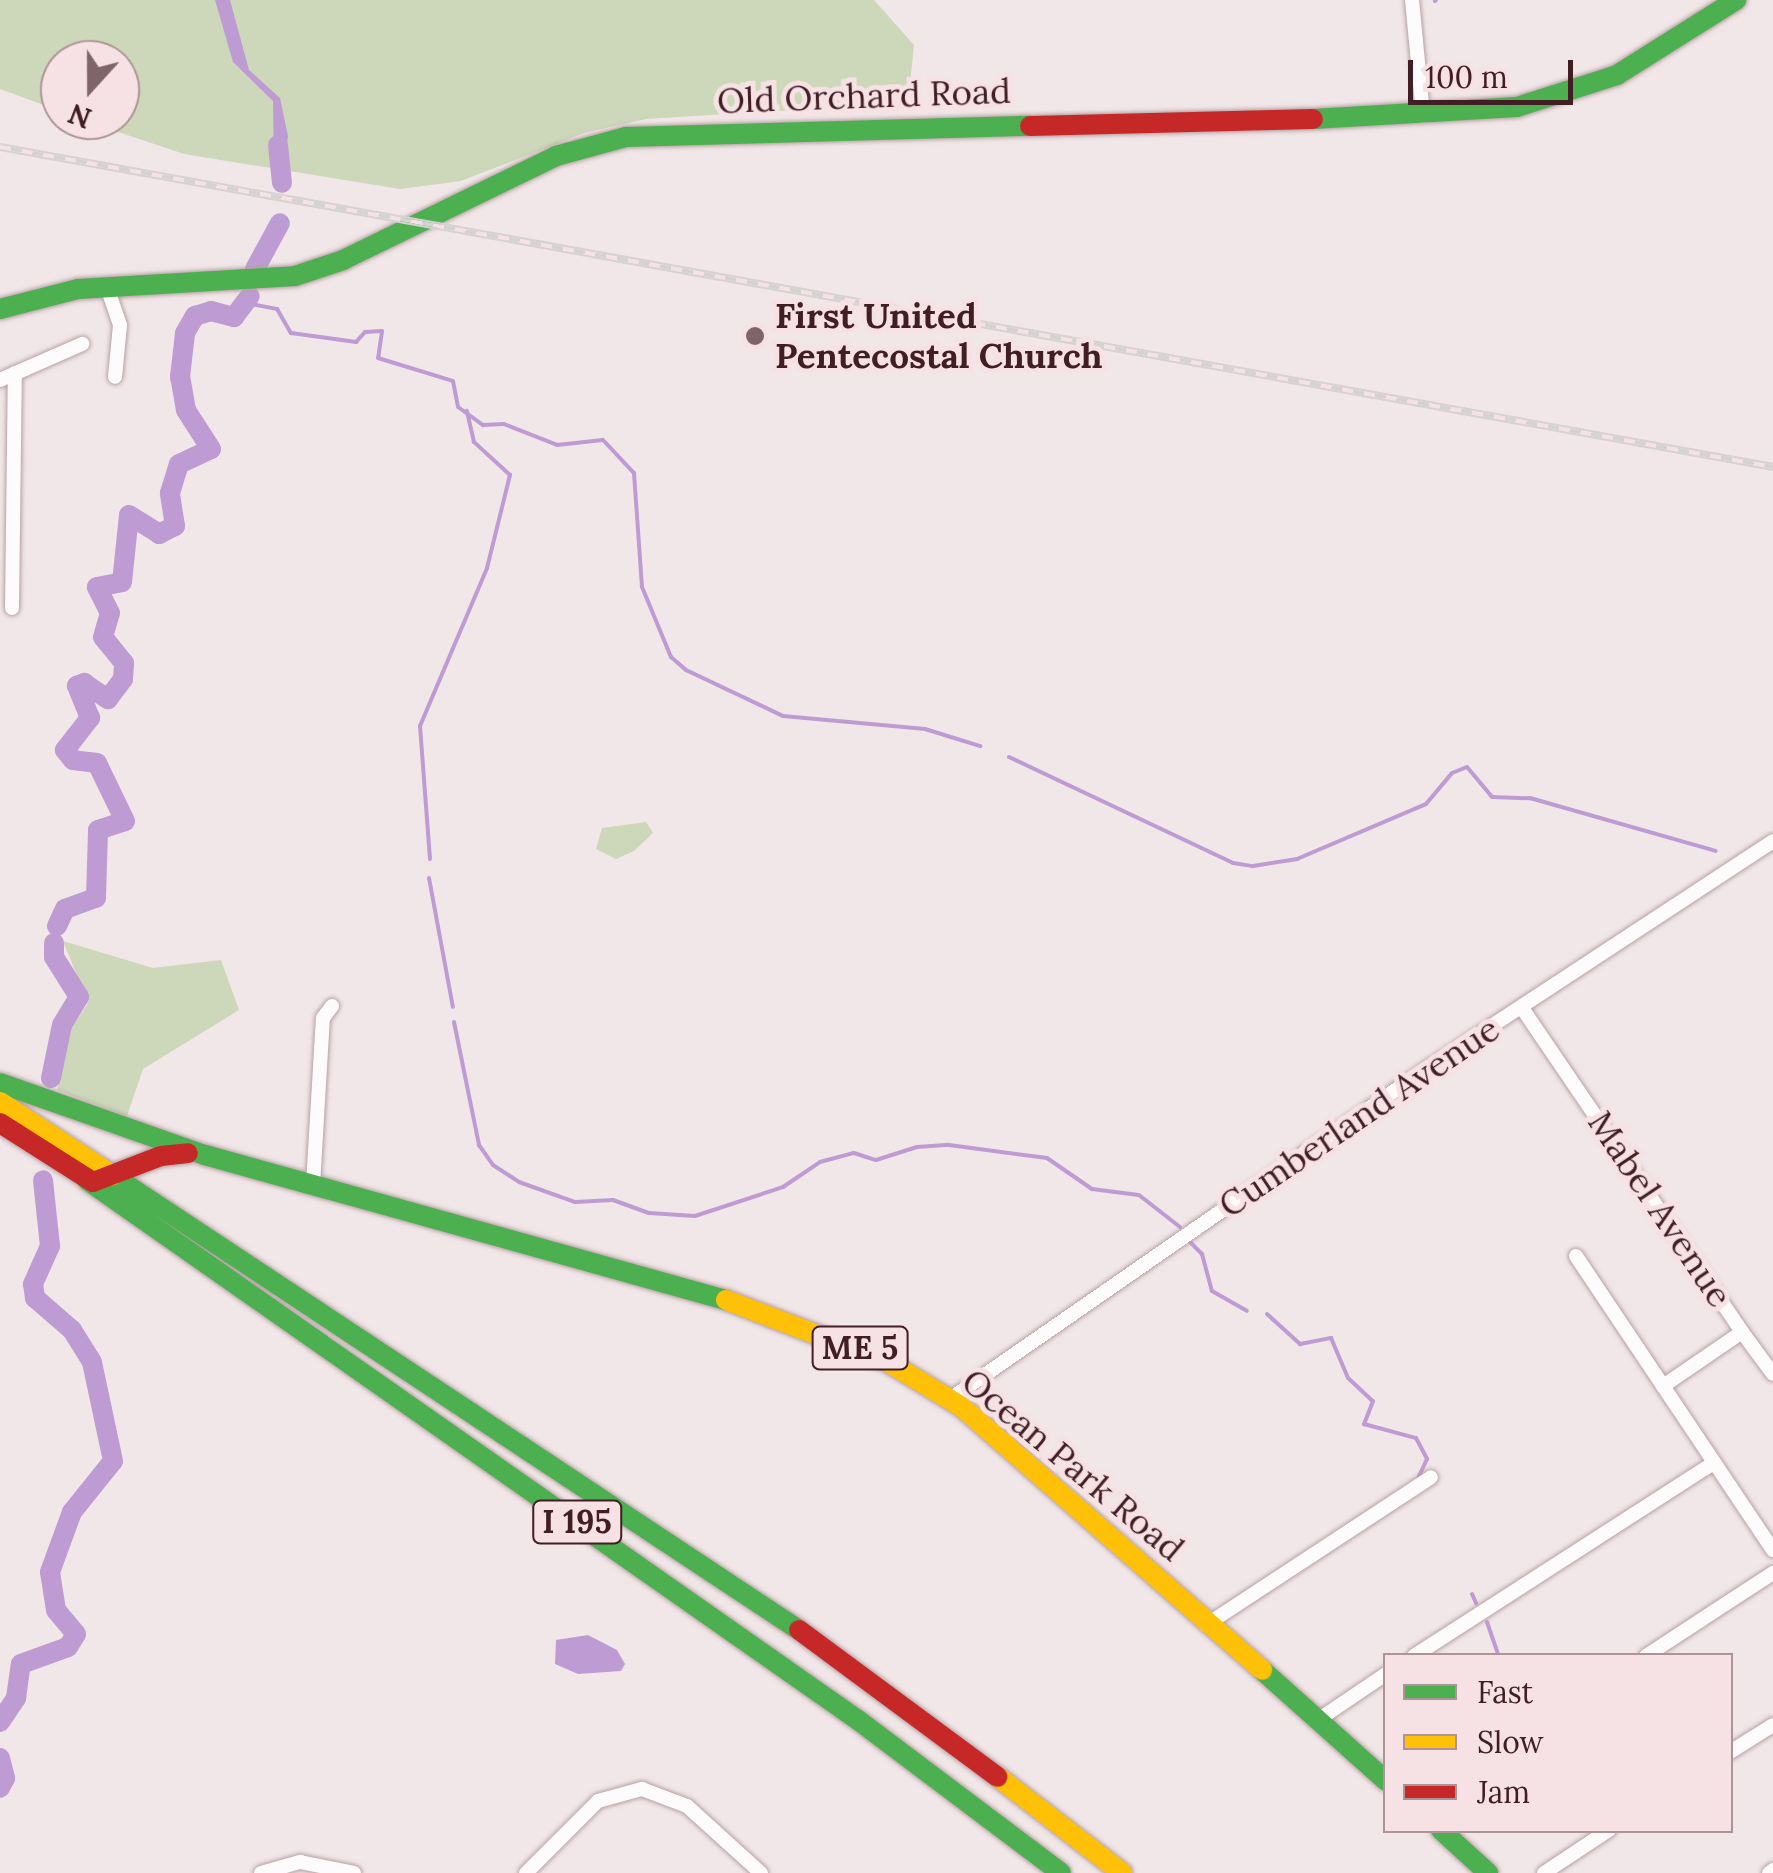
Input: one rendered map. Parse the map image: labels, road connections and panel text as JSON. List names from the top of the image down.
{
  "streets": {
    "main road": [
      "Old Orchard Road",
      "ME 5",
      "Ocean Park Road",
      "I 195"
    ],
    "street": ["Cumberland Avenue", "Mabel Avenue"]
  },
  "crossings": [
    ["Cumberland Avenue", "Mabel Avenue"],
    ["Cumberland Avenue", "Ocean Park Road"],
    ["Ocean Park Road", "I 195"]
  ],
  "places": ["First United Pentecostal Church"],
  "legend": ["Fast", "Slow", "Jam"],
  "scale_bar": "100 m",
  "north": "bottom"
}
